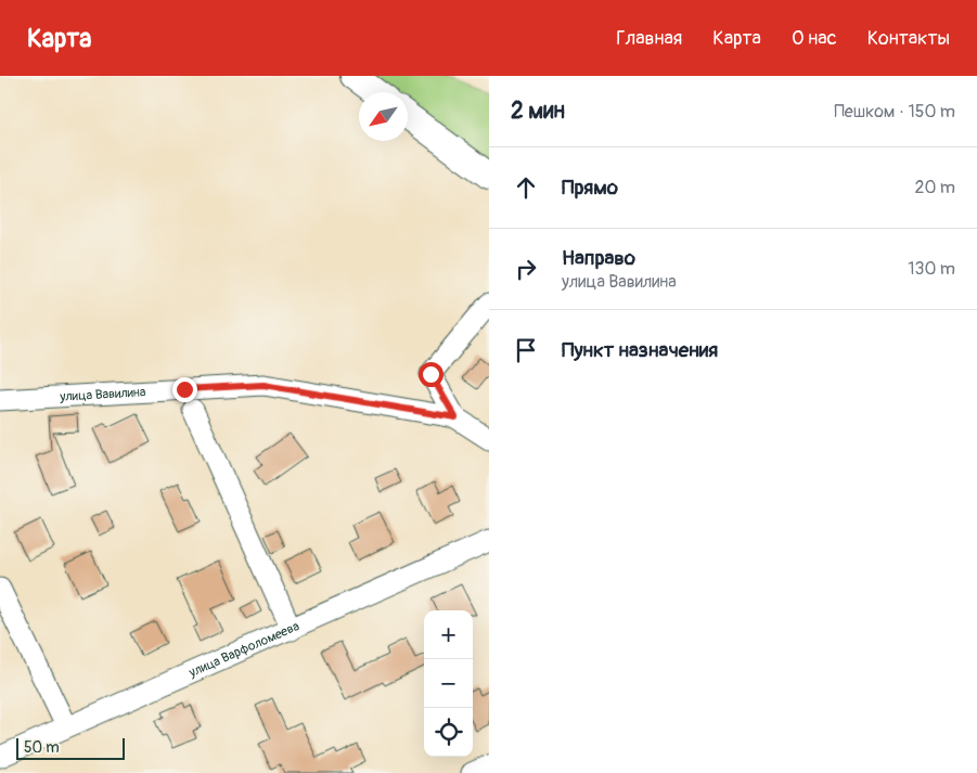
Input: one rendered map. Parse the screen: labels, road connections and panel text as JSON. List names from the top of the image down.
{
  "streets": {
    "street": ["улица Вавилина", "улица Варфоломеева"]
  },
  "scale_bar": "50 m",
  "north": "bottom left",
  "page": {
    "header": "Карта",
    "nav": [
      "Главная",
      "Карта",
      "О нас",
      "Контакты"
    ],
    "heading": ["2 мин", "Пешком · 150 m"],
    "list": [
      ["Прямо", "20 m"],
      ["Направо", "улица Вавилина", "130 m"],
      "Пункт назначения"
    ],
    "map_buttons": ["+", "−"],
    "scale": "50 m"
  }
}
